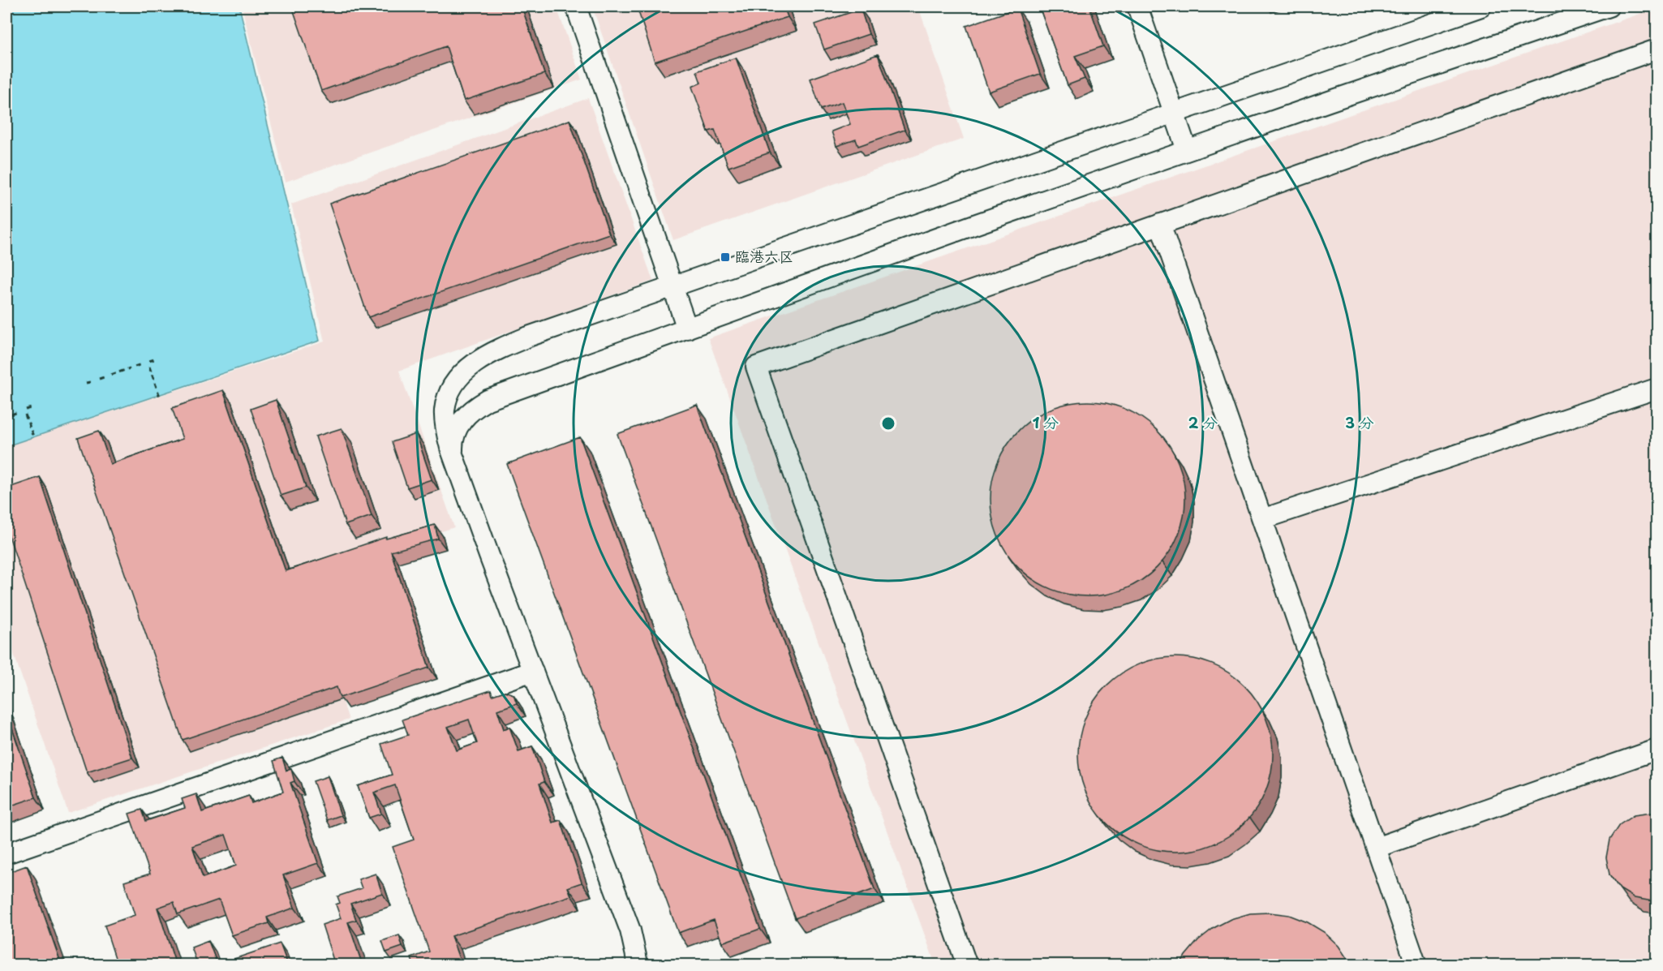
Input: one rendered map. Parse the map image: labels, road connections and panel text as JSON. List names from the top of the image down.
{
  "places": {
    "transit": ["臨港六区"]
  },
  "rings": ["1 分", "2 分", "3 分"]
}
